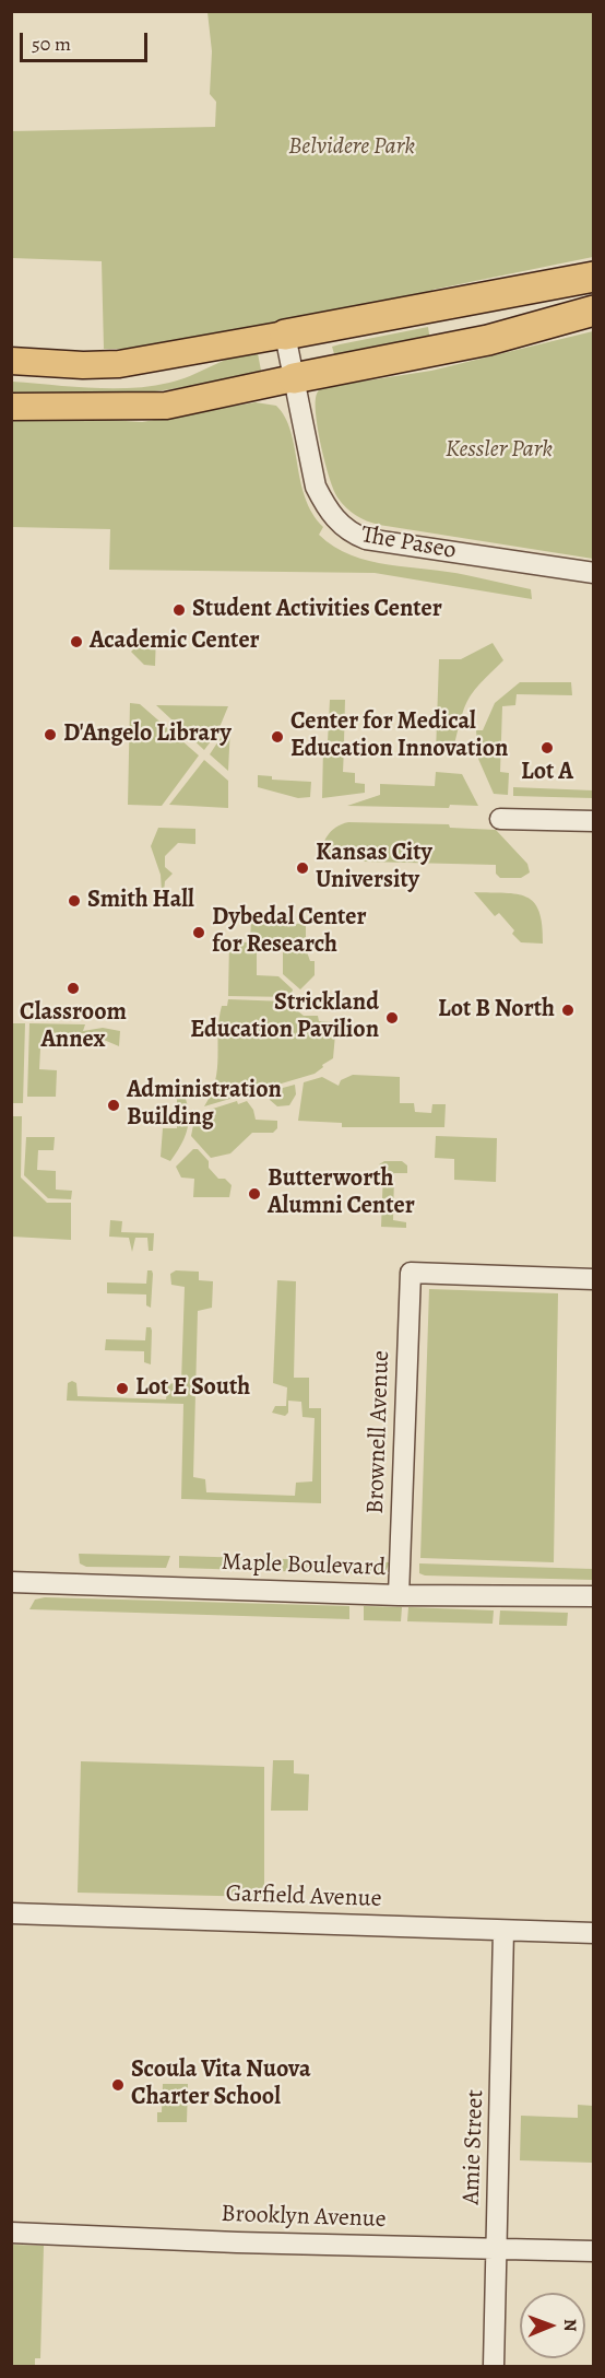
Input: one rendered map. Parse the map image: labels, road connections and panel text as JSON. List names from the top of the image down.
{
  "streets": {
    "street": [
      "The Paseo",
      "Brownell Avenue",
      "Maple Boulevard",
      "Garfield Avenue",
      "Amie Street",
      "Brooklyn Avenue"
    ]
  },
  "crossings": [
    ["Brownell Avenue", "Maple Boulevard"],
    ["Garfield Avenue", "Amie Street"],
    ["Amie Street", "Brooklyn Avenue"]
  ],
  "parks": ["Belvidere Park", "Kessler Park"],
  "places": [
    "Student Activities Center",
    "Academic Center",
    "D'Angelo Library",
    "Center for Medical Education Innovation",
    "Lot A",
    "Kansas City University",
    "Smith Hall",
    "Dybedal Center for Research",
    "Classroom Annex",
    "Lot B North",
    "Strickland Education Pavilion",
    "Administration Building",
    "Butterworth Alumni Center",
    "Lot E South",
    "Scoula Vita Nuova Charter School"
  ],
  "scale_bar": "50 m",
  "north": "right"
}
